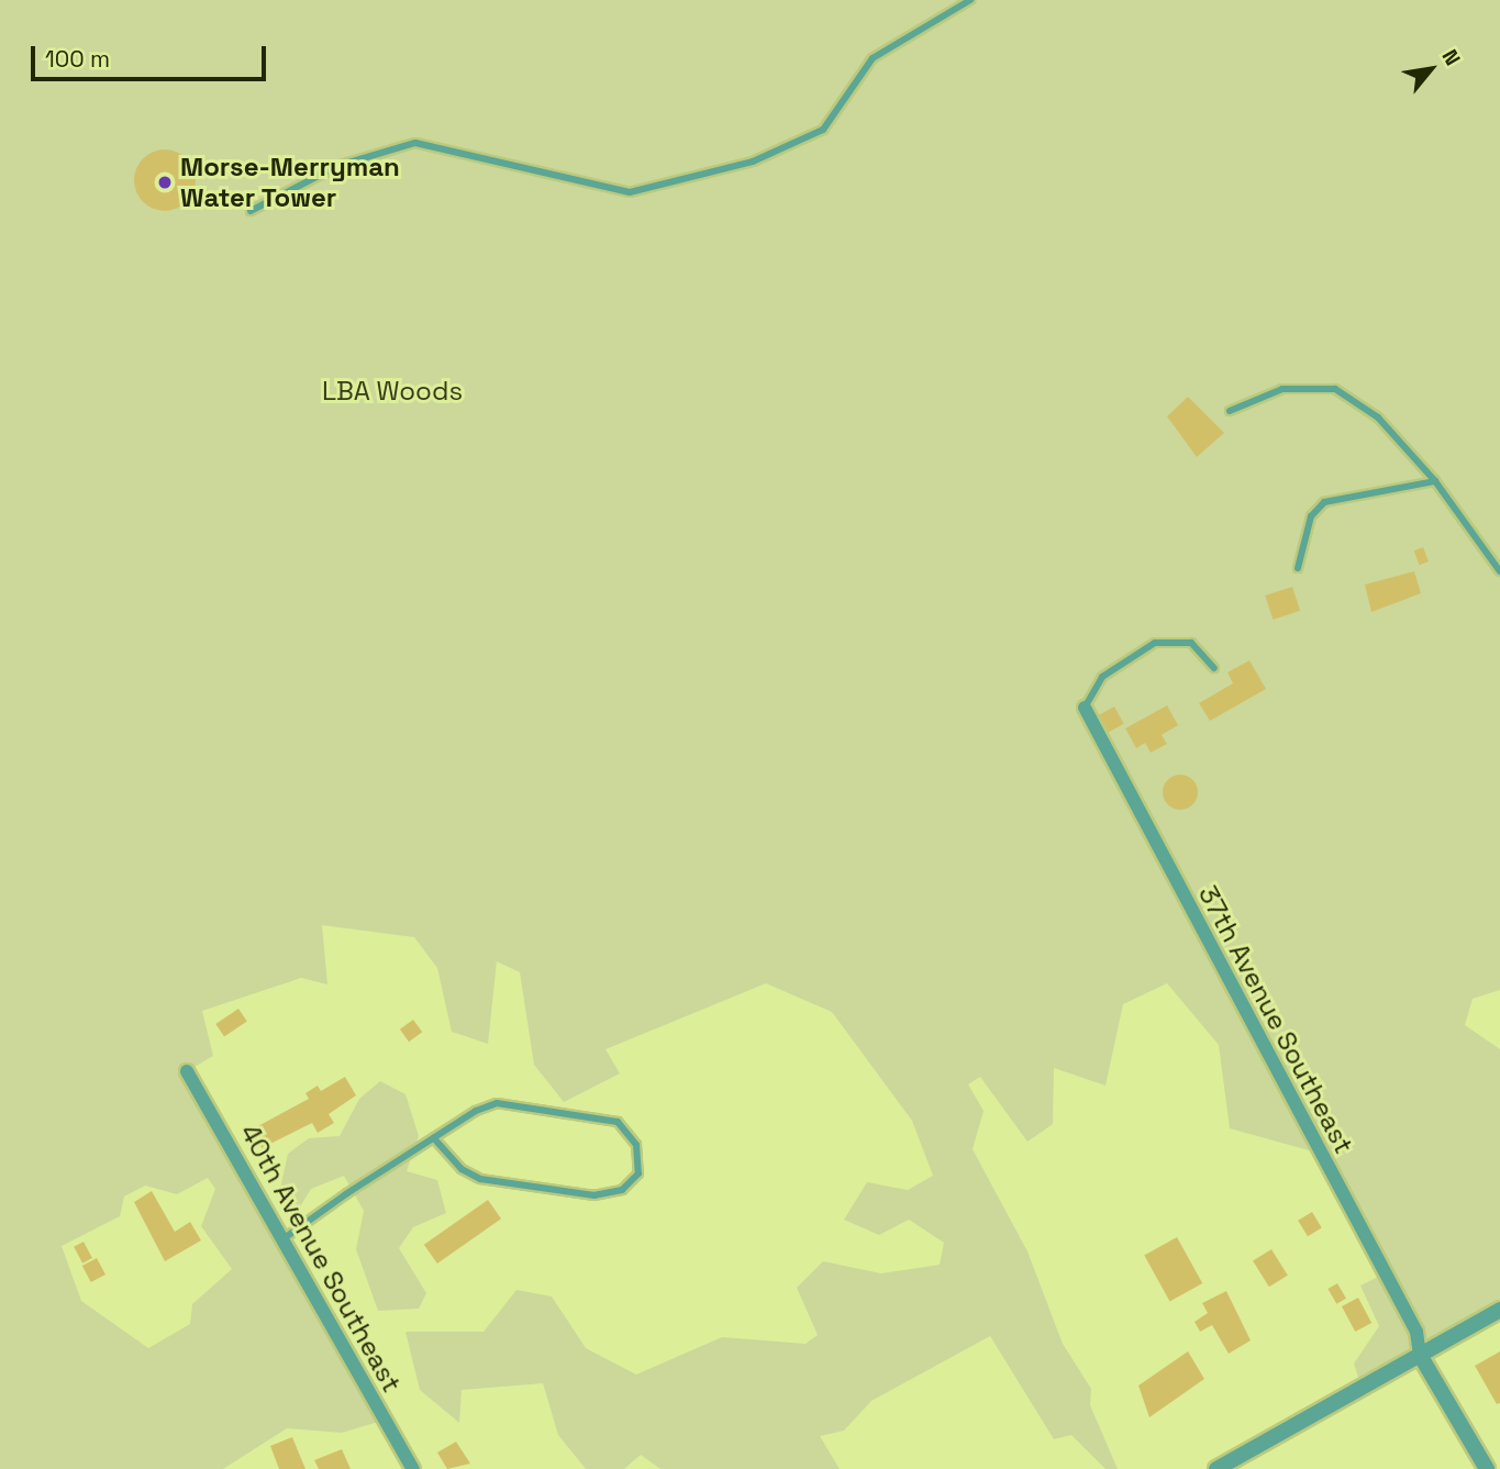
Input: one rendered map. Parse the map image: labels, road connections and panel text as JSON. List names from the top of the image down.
{
  "streets": {
    "street": ["37th Avenue Southeast", "40th Avenue Southeast"]
  },
  "parks": ["LBA Woods"],
  "places": ["Morse-Merryman Water Tower"],
  "scale_bar": "100 m",
  "north": "top right"
}
